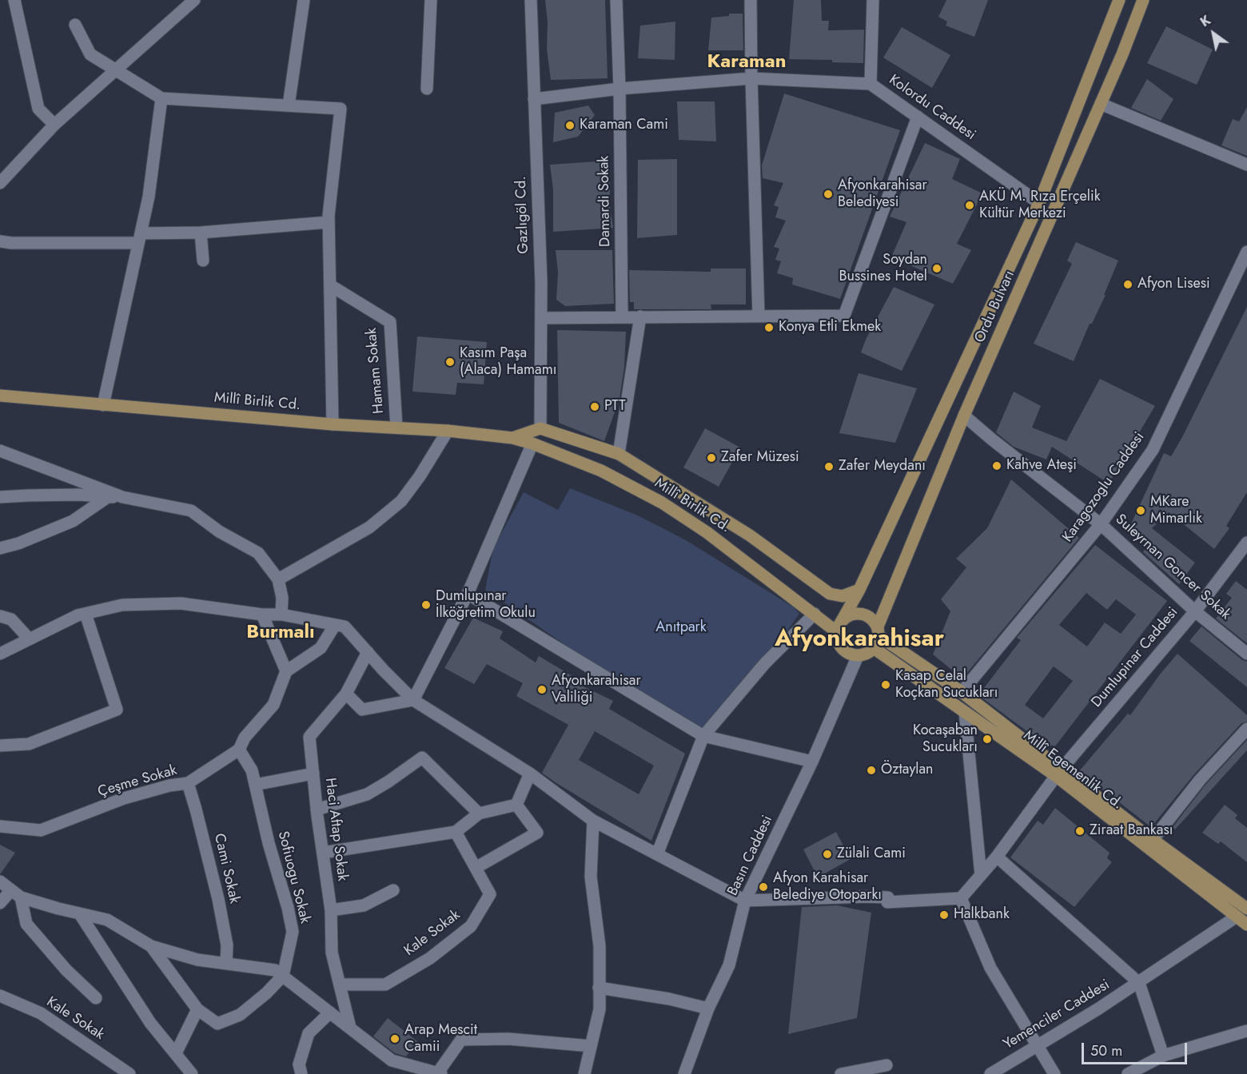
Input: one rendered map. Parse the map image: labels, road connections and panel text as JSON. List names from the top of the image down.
{
  "streets": {
    "main road": ["Ordu Bulvarı", "Millî Birlik Cd.", "Millî Egemenlik Cd."],
    "street": [
      "Kolordu Caddesi",
      "Damardi Sokak",
      "Gazlıgöl Cd.",
      "Hamam Sokak",
      "Karagozoglu Caddesi",
      "Suleyrnan Goncer Sokak",
      "Dumlupinar Caddesi",
      "Çeşme Sokak",
      "Haci Aftap Sokak",
      "Basın Caddesi",
      "Cami Sokak",
      "Sofiuogu Sokak",
      "Kale Sokak",
      "Yemenciler Caddesi"
    ]
  },
  "crossings": [
    ["Kolordu Caddesi", "Damardi Sokak"],
    ["Kolordu Caddesi", "Gazlıgöl Cd."],
    ["Kolordu Caddesi", "Ordu Bulvarı"],
    ["Gazlıgöl Cd.", "Millî Birlik Cd."],
    ["Ordu Bulvarı", "Millî Birlik Cd."],
    ["Ordu Bulvarı", "Suleyrnan Goncer Sokak"],
    ["Ordu Bulvarı", "Millî Egemenlik Cd."],
    ["Ordu Bulvarı", "Basın Caddesi"],
    ["Hamam Sokak", "Millî Birlik Cd."],
    ["Millî Birlik Cd.", "Millî Egemenlik Cd."],
    ["Millî Birlik Cd.", "Basın Caddesi"],
    ["Karagozoglu Caddesi", "Suleyrnan Goncer Sokak"],
    ["Karagozoglu Caddesi", "Millî Egemenlik Cd."],
    ["Suleyrnan Goncer Sokak", "Dumlupinar Caddesi"],
    ["Dumlupinar Caddesi", "Millî Egemenlik Cd."],
    ["Millî Egemenlik Cd.", "Basın Caddesi"],
    ["Millî Egemenlik Cd.", "Yemenciler Caddesi"],
    ["Çeşme Sokak", "Cami Sokak"],
    ["Çeşme Sokak", "Sofiuogu Sokak"],
    ["Haci Aftap Sokak", "Kale Sokak"]
  ],
  "districts": ["Karaman", "Burmalı", "Afyonkarahisar"],
  "parks": ["Anıtpark"],
  "places": [
    "Karaman Cami",
    "Afyonkarahisar Belediyesi",
    "AKÜ M. Rıza Erçelik Kültür Merkezi",
    "Soydan Bussines Hotel",
    "Afyon Lisesi",
    "Konya Etli Ekmek",
    "Kasım Paşa (Alaca) Hamamı",
    "PTT",
    "Zafer Müzesi",
    "Kahve Ateşi",
    "Zafer Meydanı",
    "MKare Mimarlık",
    "Dumlupınar İlköğretim Okulu",
    "Kasap Celal Koçkan Sucukları",
    "Afyonkarahisar Valiliği",
    "Kocaşaban Sucukları",
    "Öztaylan",
    "Ziraat Bankası",
    "Zülali Cami",
    "Afyon Karahisar Belediye Otoparkı",
    "Halkbank",
    "Arap Mescit Camii"
  ],
  "scale_bar": "50 m",
  "north": "top left"
}
